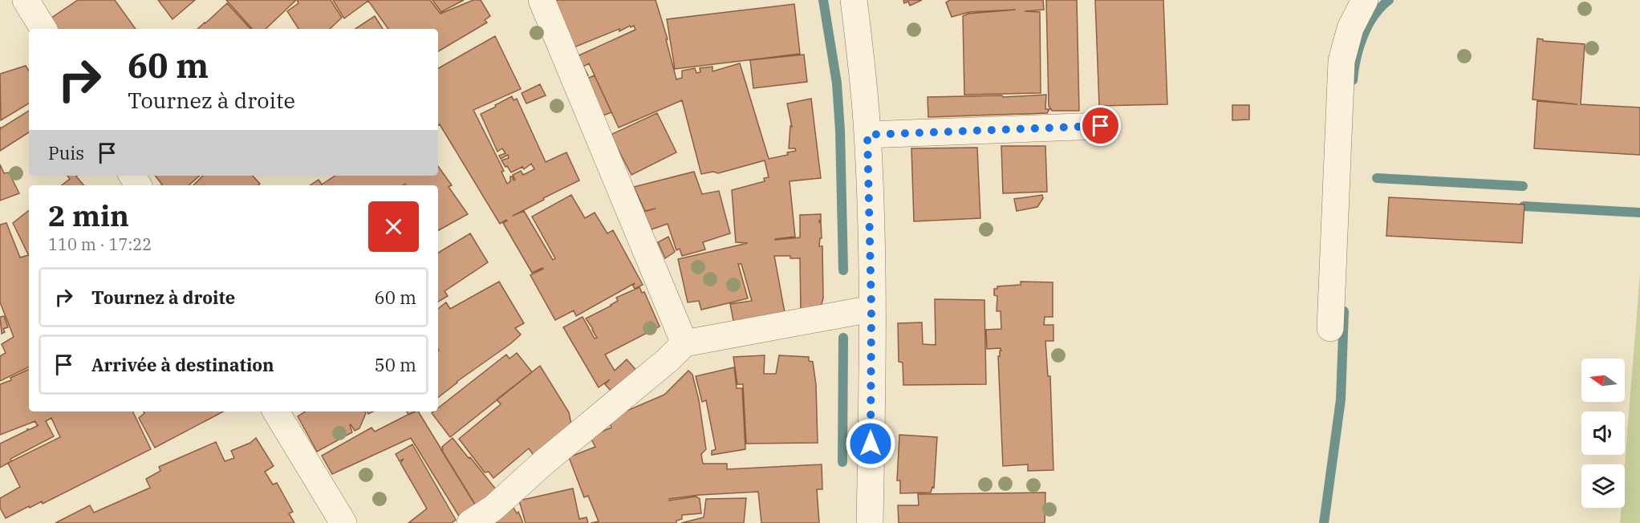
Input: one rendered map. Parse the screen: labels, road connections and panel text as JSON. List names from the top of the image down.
{
  "north": "left",
  "page": {
    "turn": ["60 m", "Tournez à droite"],
    "then": "Puis",
    "heading": ["2 min", "110 m · 17:22"],
    "list": [
      {
        "name": "Tournez à droite",
        "value": "60 m"
      },
      {
        "name": "Arrivée à destination",
        "value": "50 m"
      }
    ]
  }
}
